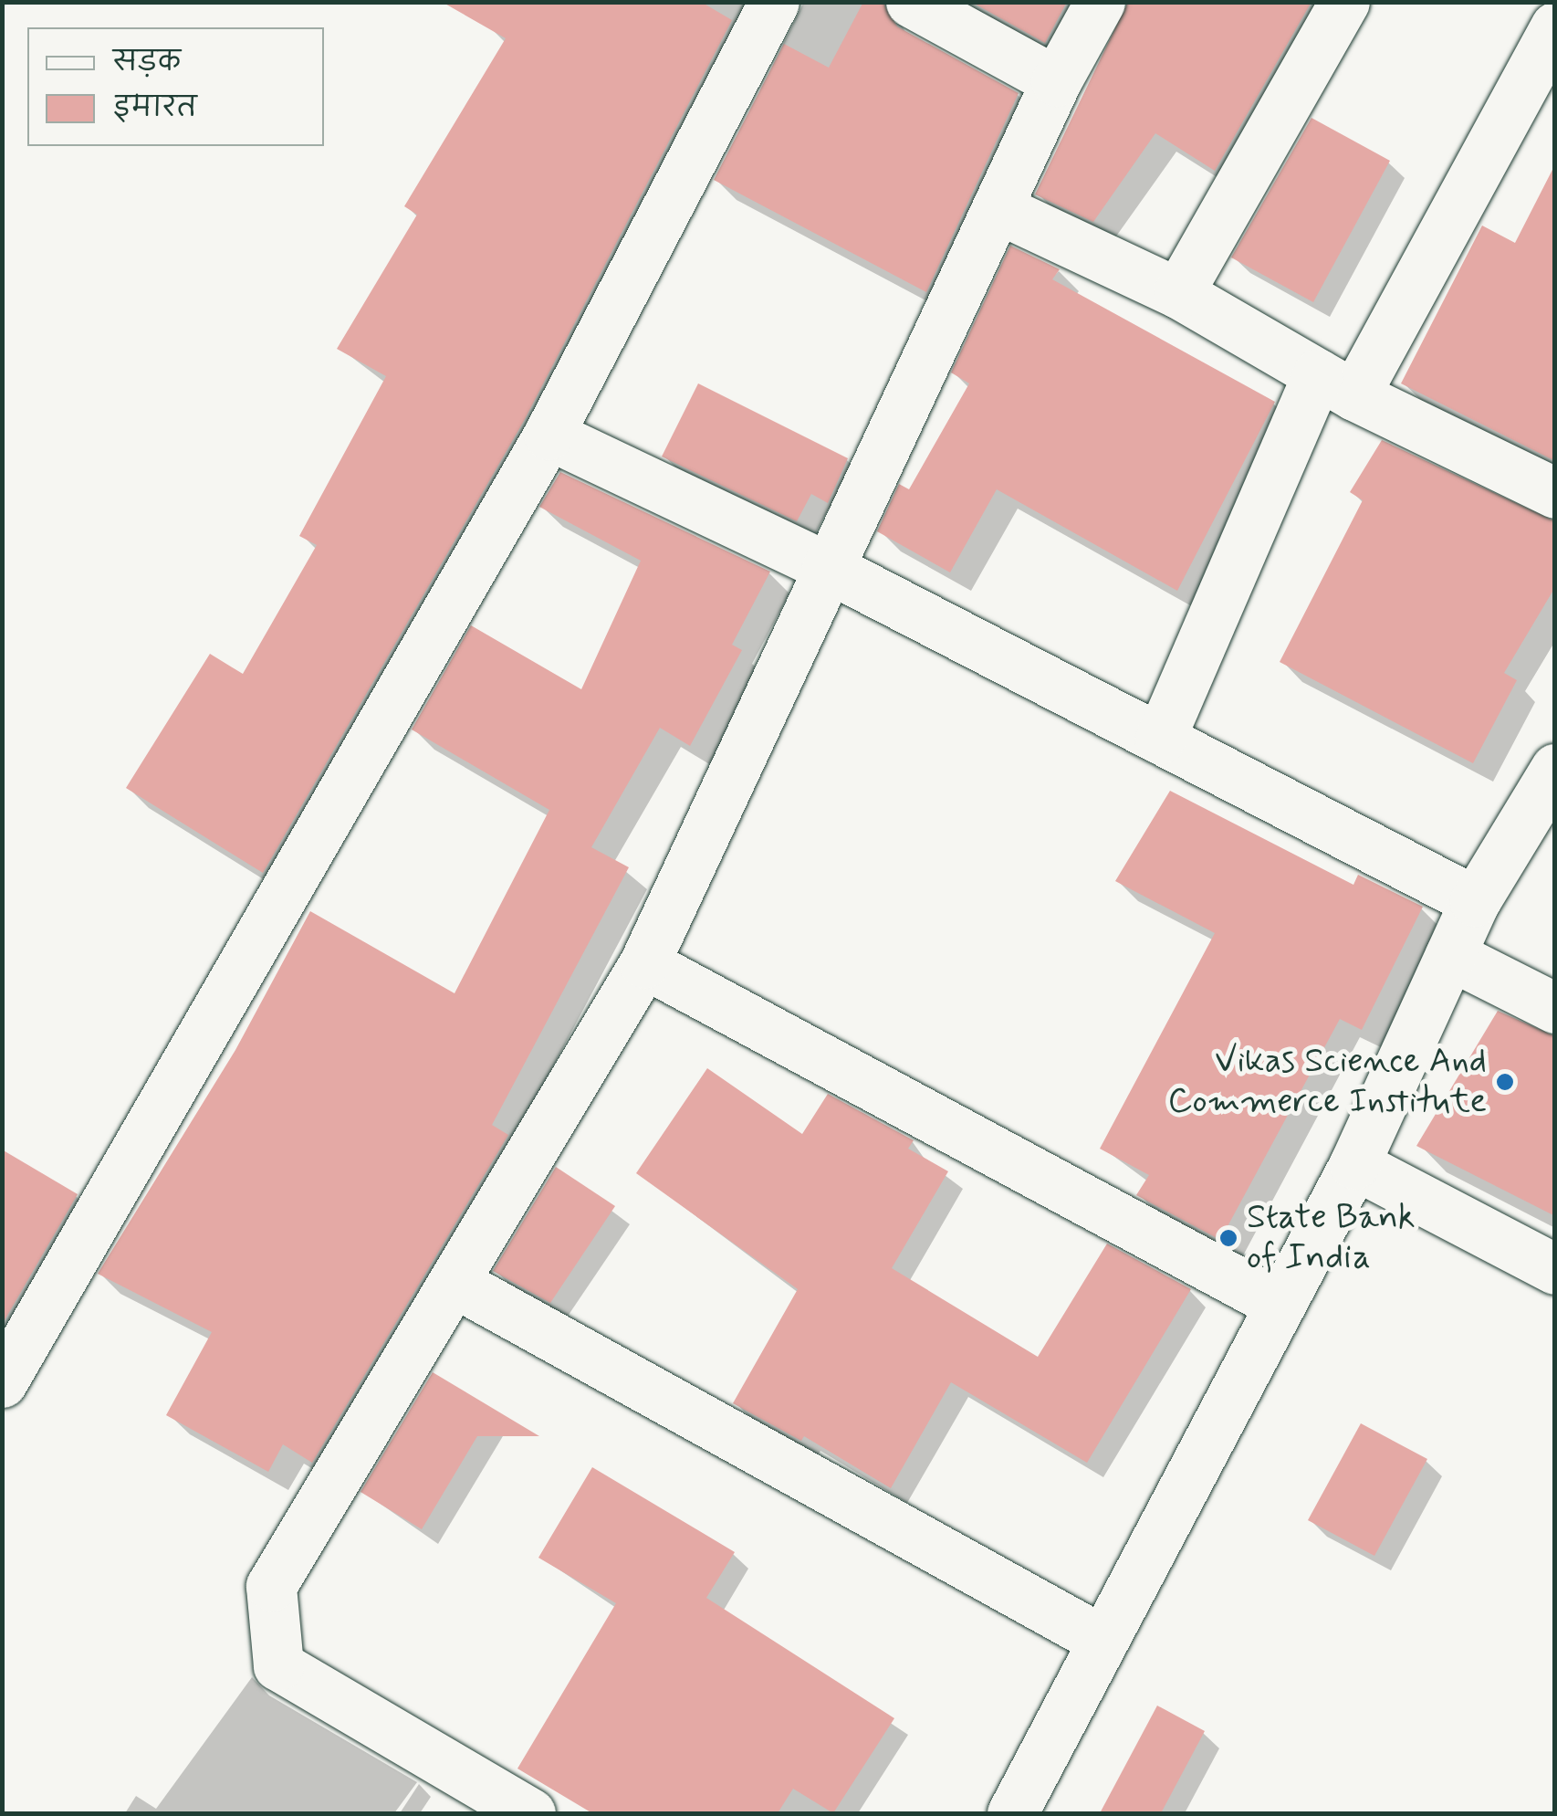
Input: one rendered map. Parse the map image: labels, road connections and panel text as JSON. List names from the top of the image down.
{
  "places": ["Vikas Science And Commerce Institute", "State Bank of India"],
  "legend": ["सड़क", "इमारत"]
}
